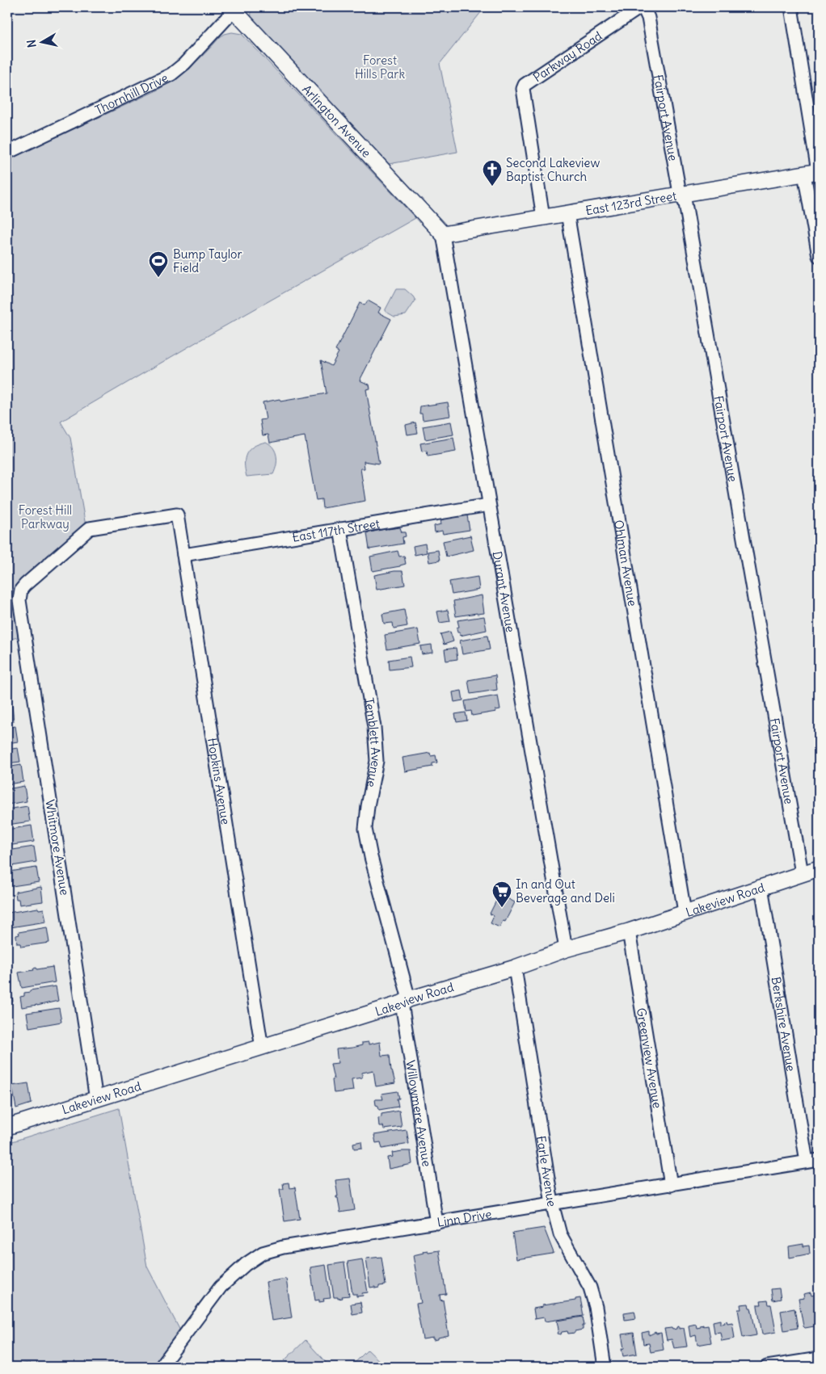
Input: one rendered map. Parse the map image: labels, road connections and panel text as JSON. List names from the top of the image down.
{
  "streets": {
    "street": [
      "Parkway Road",
      "Thornhill Drive",
      "Fairport Avenue",
      "Arlington Avenue",
      "East 123rd Street",
      "East 117th Street",
      "Ohlman Avenue",
      "Durant Avenue",
      "Temblett Avenue",
      "Hopkins Avenue",
      "Whitmore Avenue",
      "Lakeview Road",
      "Berkshire Avenue",
      "Greenview Avenue",
      "Willowmere Avenue",
      "Earle Avenue",
      "Linn Drive"
    ]
  },
  "crossings": [
    ["Parkway Road", "Fairport Avenue"],
    ["Parkway Road", "East 123rd Street"],
    ["Thornhill Drive", "Arlington Avenue"],
    ["Fairport Avenue", "East 123rd Street"],
    ["Fairport Avenue", "Lakeview Road"],
    ["Arlington Avenue", "East 123rd Street"],
    ["Arlington Avenue", "Durant Avenue"],
    ["East 123rd Street", "Ohlman Avenue"],
    ["East 123rd Street", "Durant Avenue"],
    ["East 117th Street", "Durant Avenue"],
    ["East 117th Street", "Temblett Avenue"],
    ["East 117th Street", "Hopkins Avenue"],
    ["Ohlman Avenue", "Lakeview Road"],
    ["Durant Avenue", "Lakeview Road"],
    ["Temblett Avenue", "Lakeview Road"],
    ["Temblett Avenue", "Willowmere Avenue"],
    ["Hopkins Avenue", "Whitmore Avenue"],
    ["Hopkins Avenue", "Lakeview Road"],
    ["Whitmore Avenue", "Lakeview Road"],
    ["Lakeview Road", "Berkshire Avenue"],
    ["Lakeview Road", "Greenview Avenue"],
    ["Lakeview Road", "Willowmere Avenue"],
    ["Lakeview Road", "Earle Avenue"],
    ["Berkshire Avenue", "Linn Drive"],
    ["Greenview Avenue", "Linn Drive"],
    ["Willowmere Avenue", "Linn Drive"],
    ["Earle Avenue", "Linn Drive"]
  ],
  "parks": ["Forest Hills Park", "Forest Hill Parkway"],
  "places": {
    "church": ["Second Lakeview Baptist Church"],
    "sports": ["Bump Taylor Field"],
    "supermarket": ["In and Out Beverage and Deli"]
  },
  "north": "left"
}
